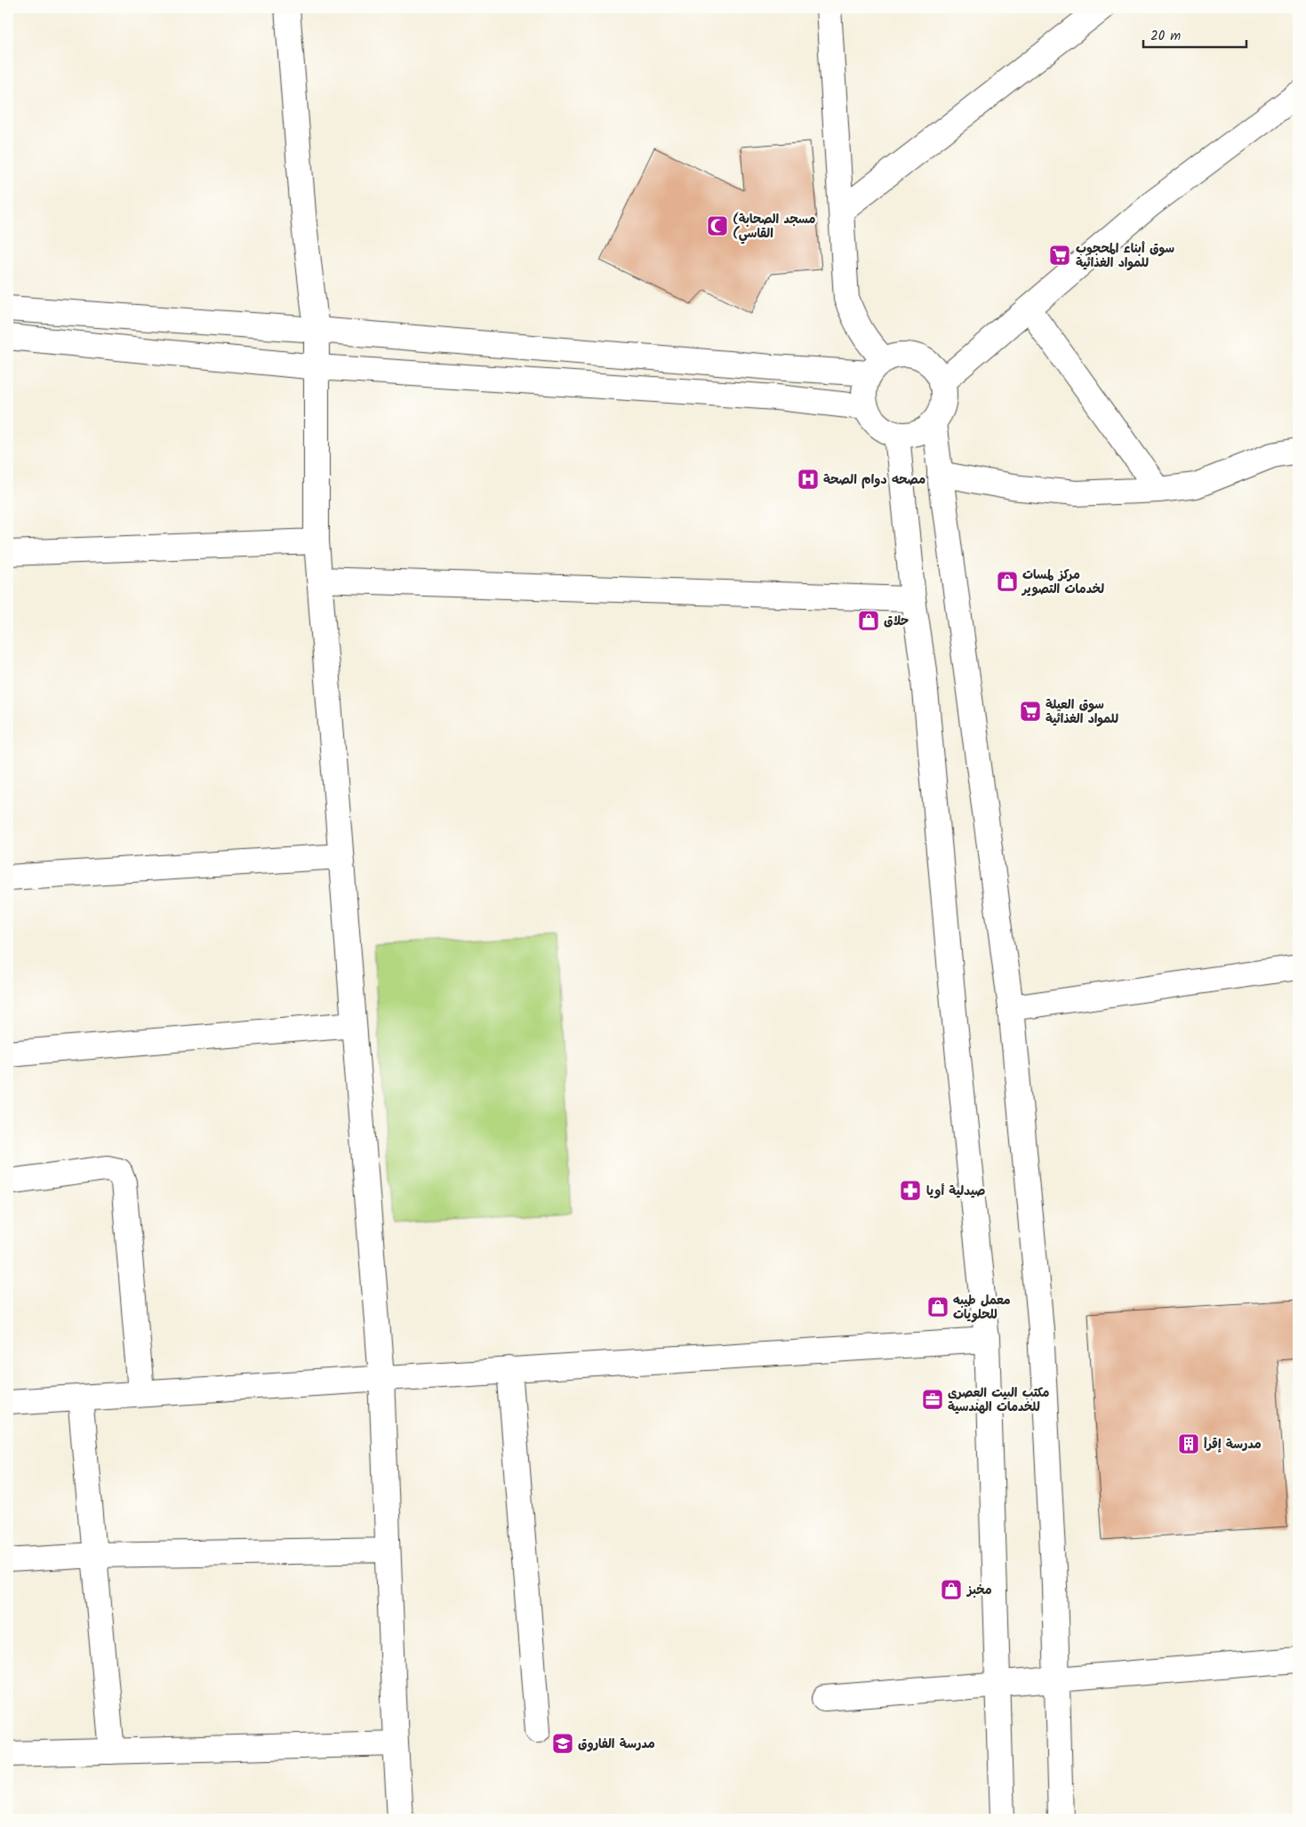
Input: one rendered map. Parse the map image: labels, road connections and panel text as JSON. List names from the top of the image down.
{
  "places": {
    "mosque": ["(مسجد الصحابة (القاسي"],
    "supermarket": ["سوق أبناء المحجوب للمواد الغذائية", "سوق العيلة للمواد الغذائية"],
    "hospital": ["مصحه دوام الصحة"],
    "shop": [
      "مركز لمسات لخدمات التصوير",
      "حلاق",
      "معمل طيبه للحلويات",
      "مخبز"
    ],
    "pharmacy": ["صيدلية أويا"],
    "office": ["مكتب البيت العصرى للخدمات الهندسية"],
    "building": ["مدرسة إقرأ"],
    "school or university": ["مدرسة الفاروق"]
  },
  "scale_bar": "20 m"
}
